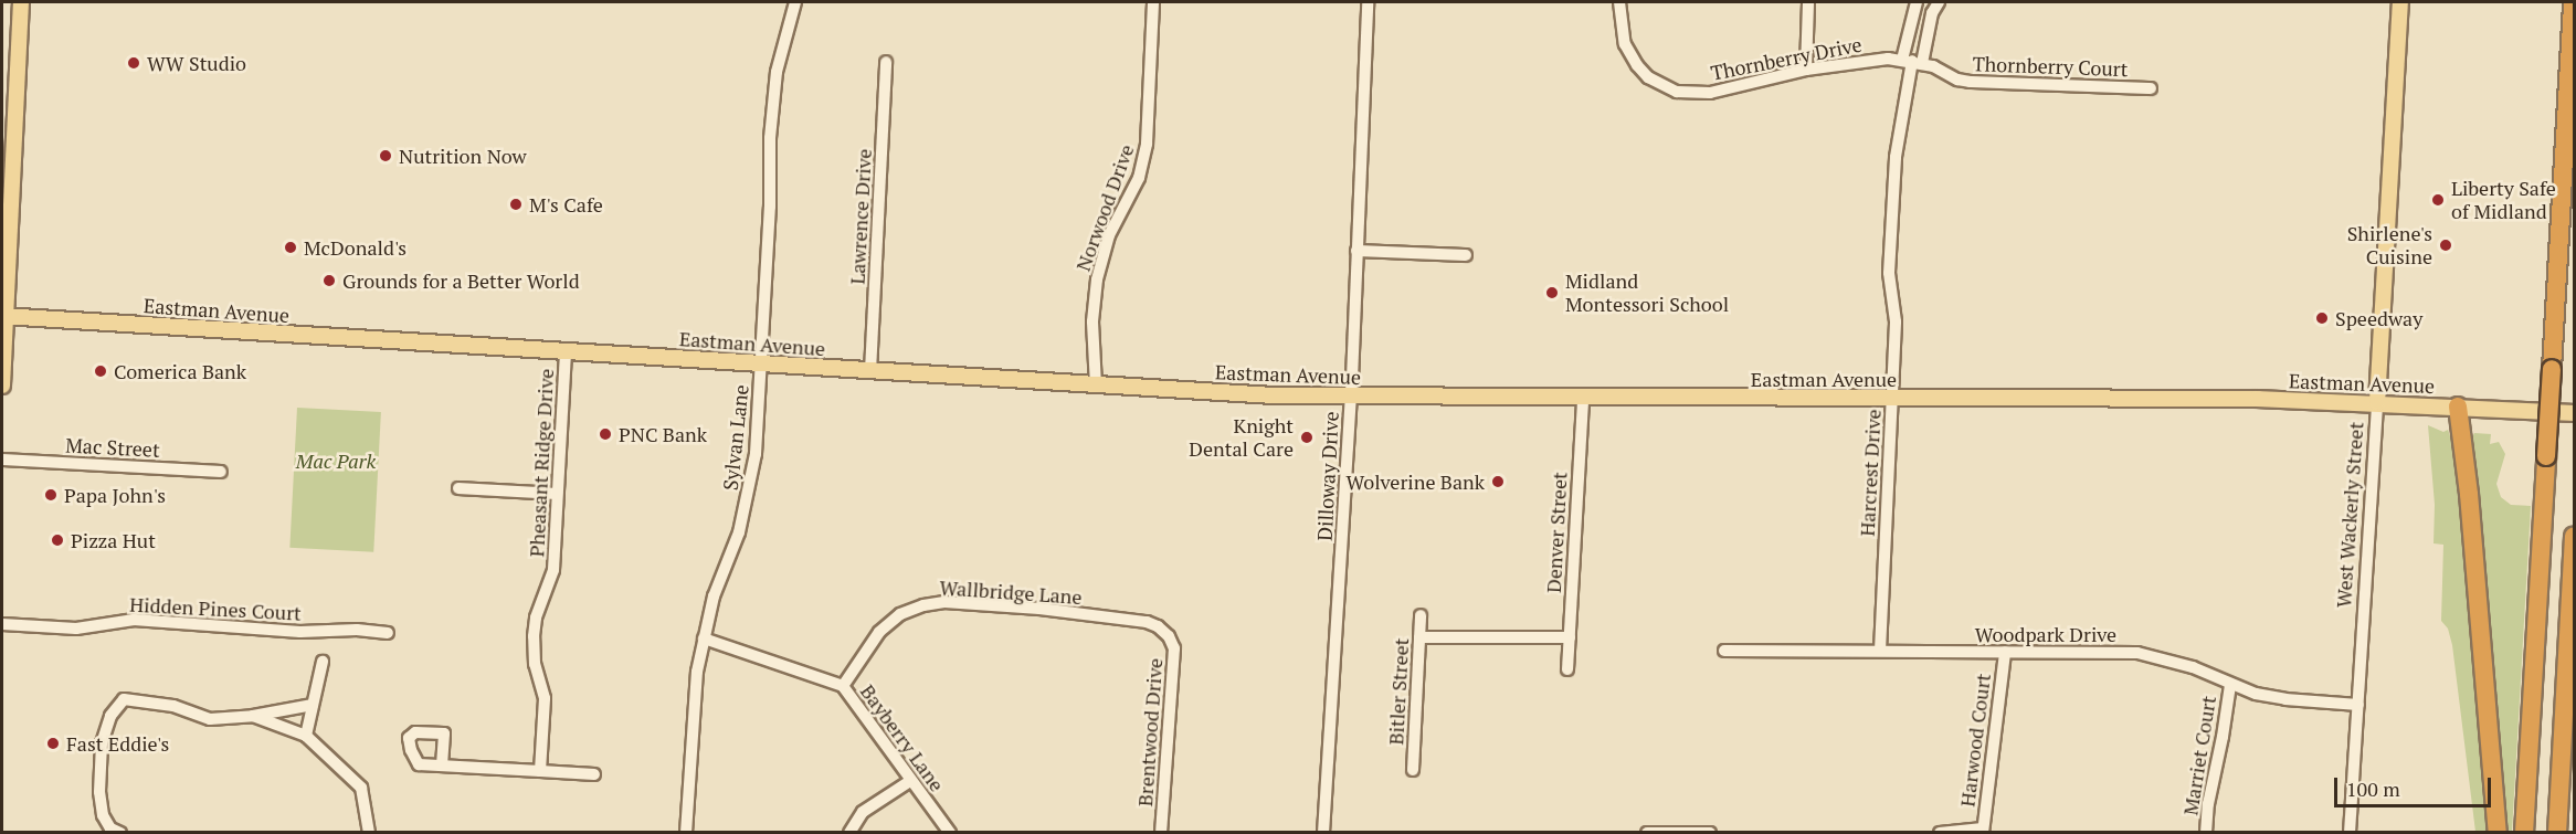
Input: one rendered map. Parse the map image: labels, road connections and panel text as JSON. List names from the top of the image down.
{
  "streets": {
    "main road": ["Eastman Avenue", "West Wackerly Street"],
    "street": [
      "Thornberry Drive",
      "Thornberry Court",
      "Norwood Drive",
      "Lawrence Drive",
      "Sylvan Lane",
      "Mac Street",
      "Pheasant Ridge Drive",
      "Harcrest Drive",
      "Dilloway Drive",
      "Denver Street",
      "Wallbridge Lane",
      "Hidden Pines Court",
      "Woodpark Drive",
      "Bitler Street",
      "Brentwood Drive",
      "Bayberry Lane",
      "Harwood Court",
      "Marriet Court"
    ]
  },
  "crossings": [
    ["Thornberry Drive", "Thornberry Court"],
    ["Thornberry Drive", "Harcrest Drive"],
    ["Thornberry Court", "Harcrest Drive"],
    ["Norwood Drive", "Eastman Avenue"],
    ["Lawrence Drive", "Eastman Avenue"],
    ["Eastman Avenue", "Sylvan Lane"],
    ["Eastman Avenue", "Pheasant Ridge Drive"],
    ["Eastman Avenue", "Harcrest Drive"],
    ["Eastman Avenue", "Dilloway Drive"],
    ["Eastman Avenue", "West Wackerly Street"],
    ["Eastman Avenue", "Denver Street"],
    ["Sylvan Lane", "Bayberry Lane"],
    ["Harcrest Drive", "Woodpark Drive"],
    ["West Wackerly Street", "Woodpark Drive"],
    ["Wallbridge Lane", "Brentwood Drive"],
    ["Wallbridge Lane", "Bayberry Lane"],
    ["Woodpark Drive", "Harwood Court"],
    ["Woodpark Drive", "Marriet Court"]
  ],
  "parks": ["Mac Park"],
  "places": [
    "WW Studio",
    "Nutrition Now",
    "Liberty Safe of Midland",
    "M's Cafe",
    "Shirlene's Cuisine",
    "McDonald's",
    "Grounds for a Better World",
    "Midland Montessori School",
    "Speedway",
    "Comerica Bank",
    "PNC Bank",
    "Knight Dental Care",
    "Wolverine Bank",
    "Papa John's",
    "Pizza Hut",
    "Fast Eddie's"
  ],
  "scale_bar": "100 m"
}
